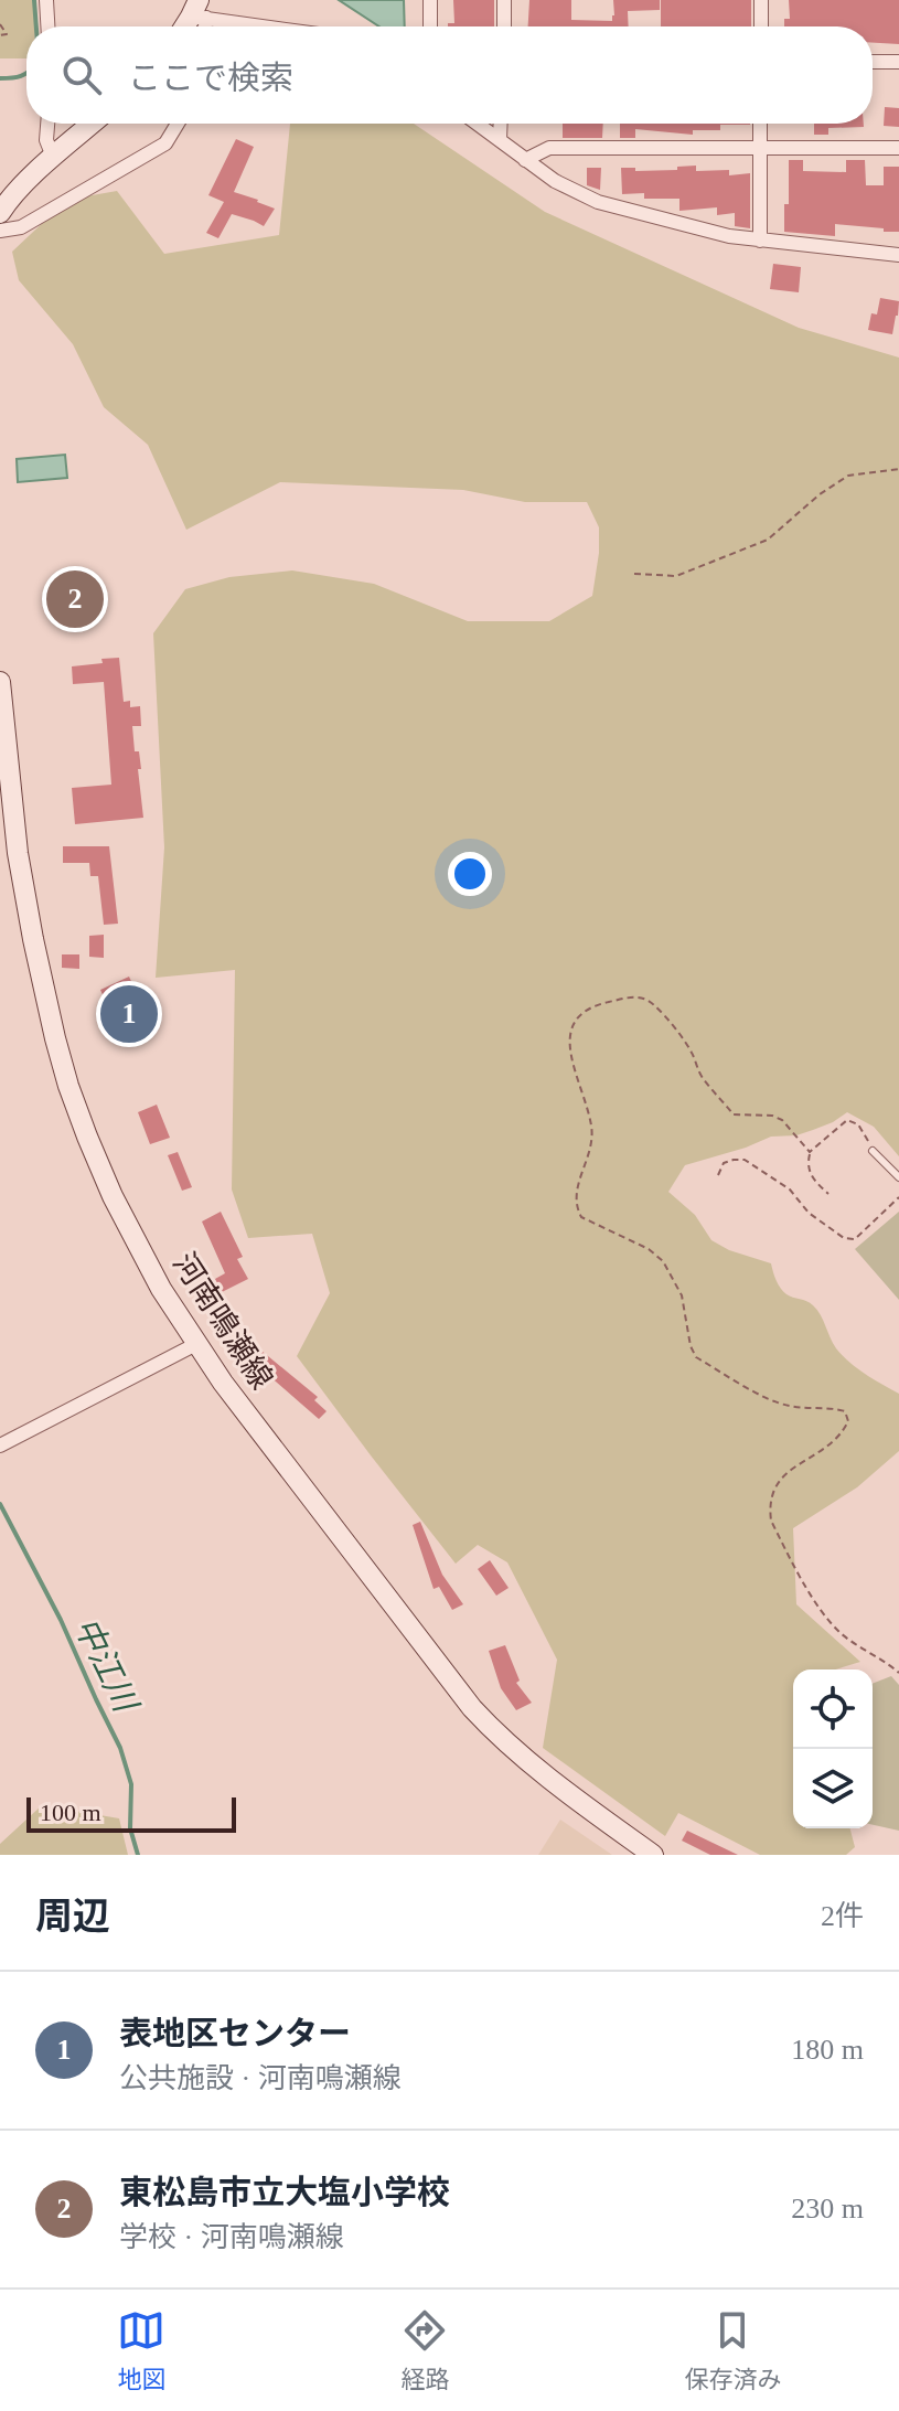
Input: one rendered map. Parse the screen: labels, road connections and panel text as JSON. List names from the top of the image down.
{
  "streets": {
    "main road": ["河南鳴瀬線"]
  },
  "water": ["中江川"],
  "scale_bar": "100 m",
  "page": {
    "search": "ここで検索",
    "pins": ["2", "1"],
    "scale": "100 m",
    "heading": ["周辺", "2件"],
    "list": [
      {
        "mark": "1",
        "name": "表地区センター",
        "note": "公共施設 · 河南鳴瀬線",
        "value": "180 m"
      },
      {
        "mark": "2",
        "name": "東松島市立大塩小学校",
        "note": "学校 · 河南鳴瀬線",
        "value": "230 m"
      }
    ],
    "nav": ["地図", "経路", "保存済み"]
  }
}
